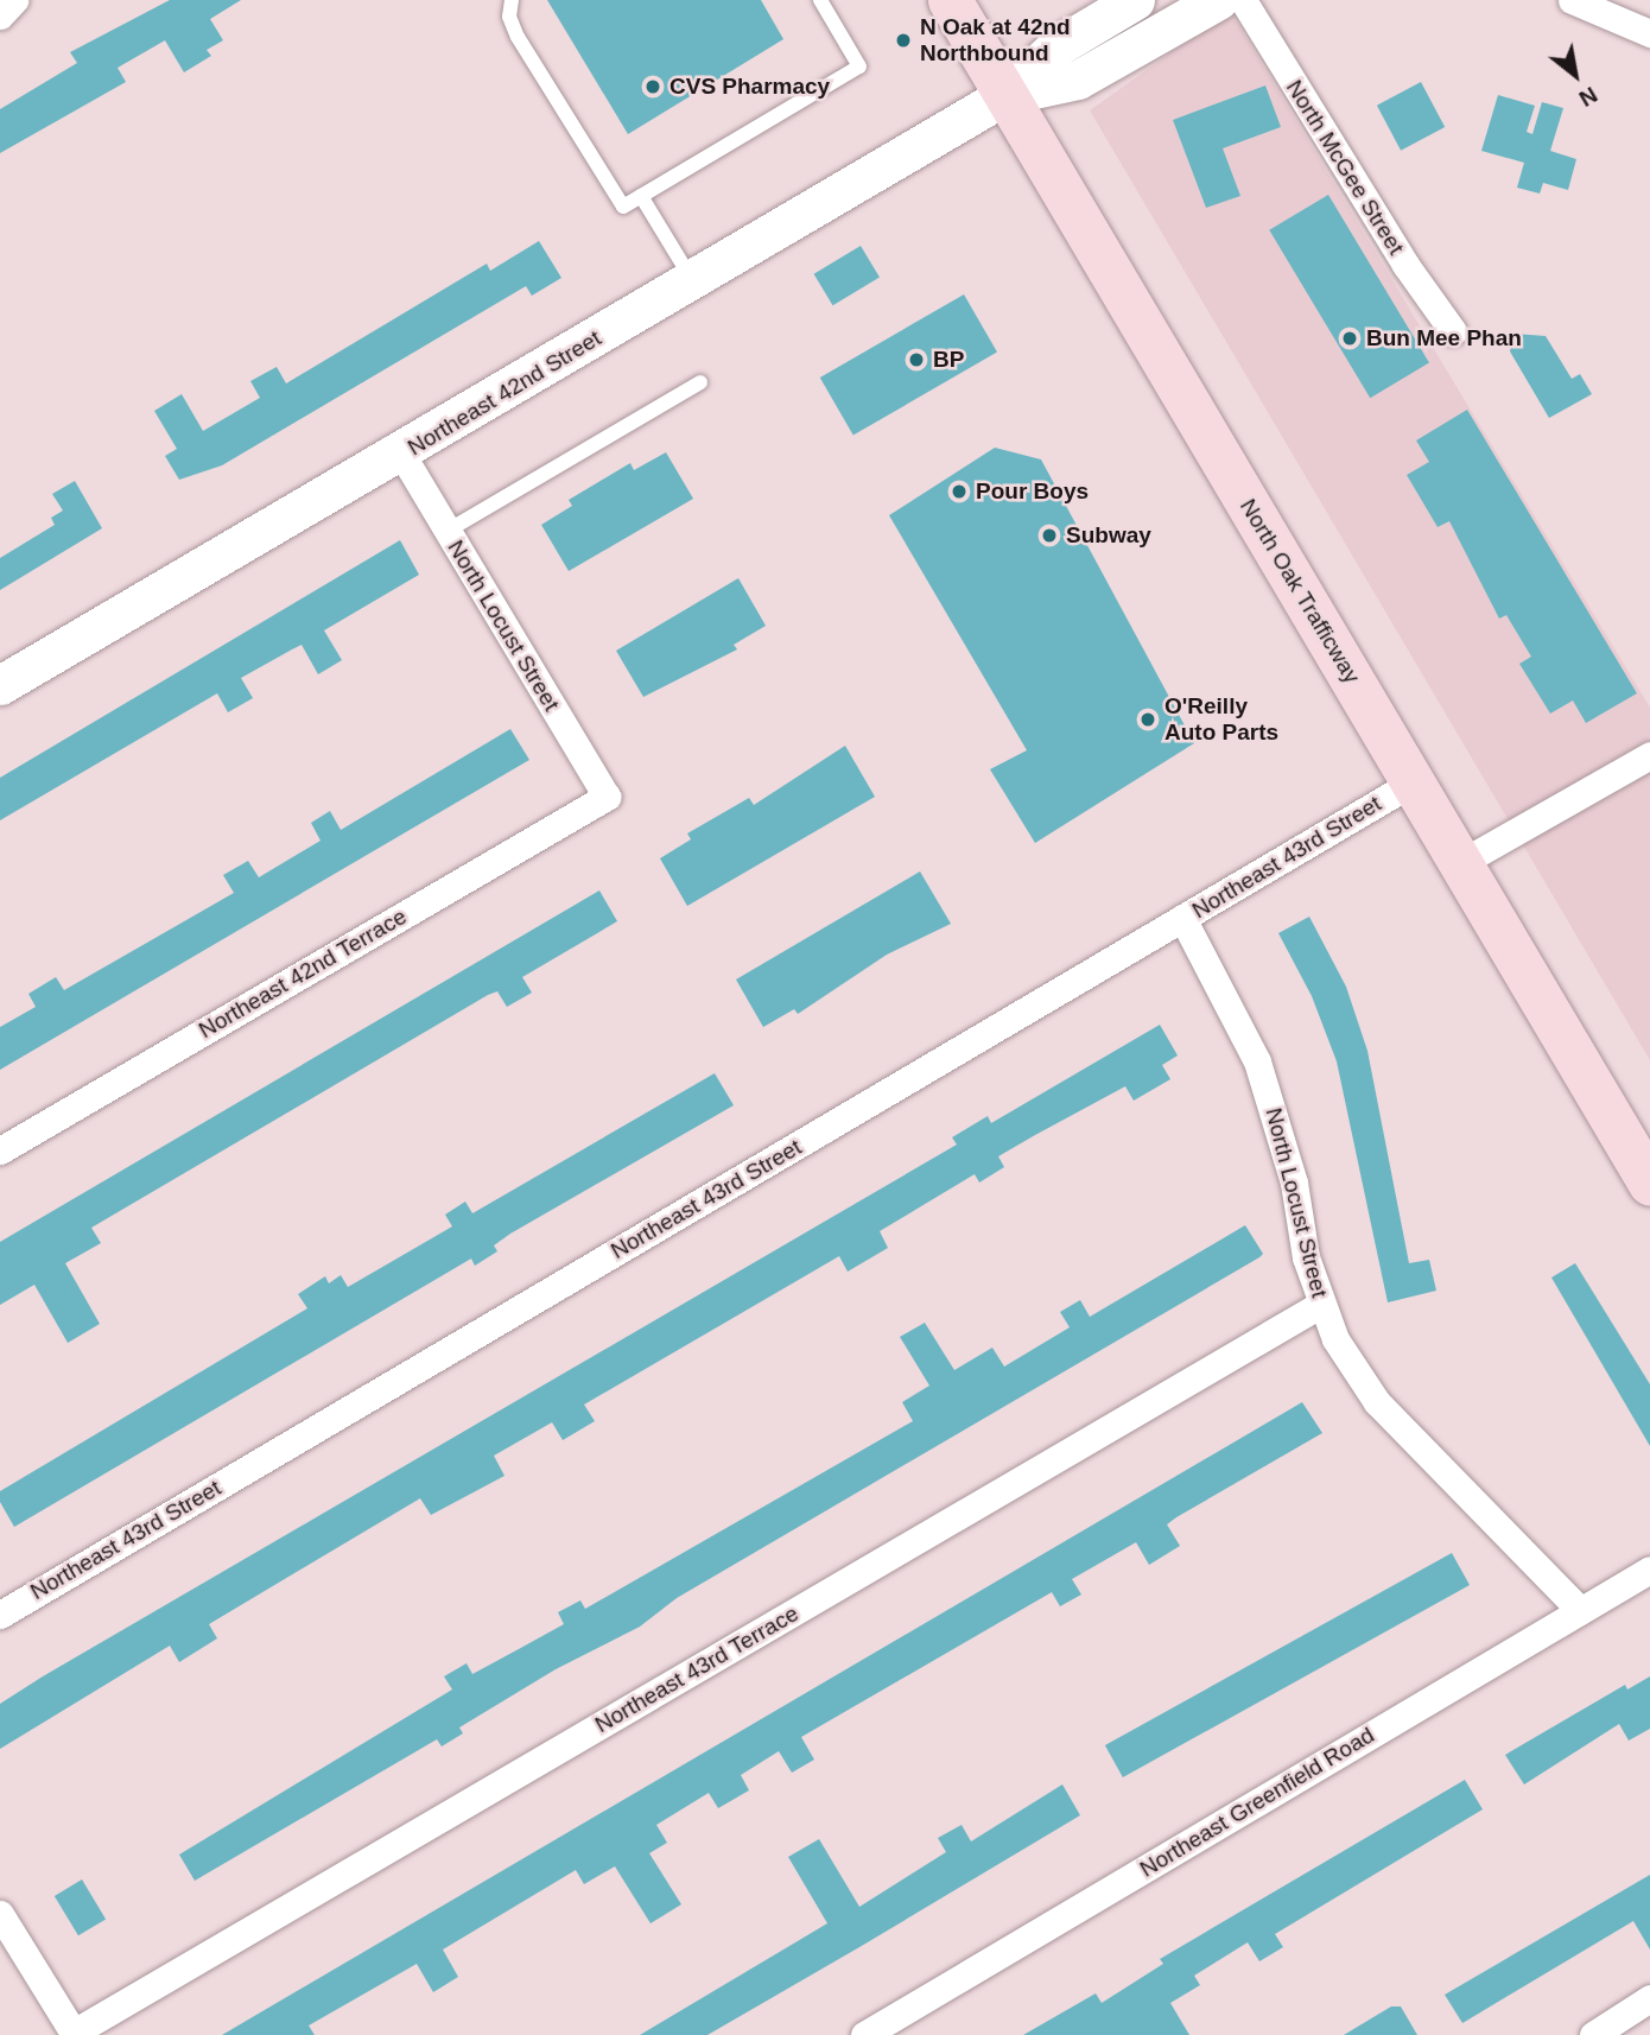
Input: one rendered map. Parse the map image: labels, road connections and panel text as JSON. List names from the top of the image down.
{
  "streets": {
    "main road": ["Northeast 42nd Street", "North Oak Trafficway"],
    "street": [
      "North McGee Street",
      "North Locust Street",
      "Northeast 43rd Street",
      "Northeast 42nd Terrace",
      "Northeast 43rd Terrace",
      "Northeast Greenfield Road"
    ]
  },
  "crossings": [
    ["Northeast 42nd Street", "North Oak Trafficway"],
    ["Northeast 42nd Street", "North Locust Street"],
    ["North Oak Trafficway", "Northeast 43rd Street"],
    ["North Locust Street", "Northeast 43rd Street"],
    ["North Locust Street", "Northeast 42nd Terrace"],
    ["North Locust Street", "Northeast 43rd Terrace"],
    ["North Locust Street", "Northeast Greenfield Road"]
  ],
  "places": [
    "N Oak at 42nd Northbound",
    "CVS Pharmacy",
    "Bun Mee Phan",
    "BP",
    "Pour Boys",
    "Subway",
    "O'Reilly Auto Parts"
  ],
  "north": "bottom right"
}
